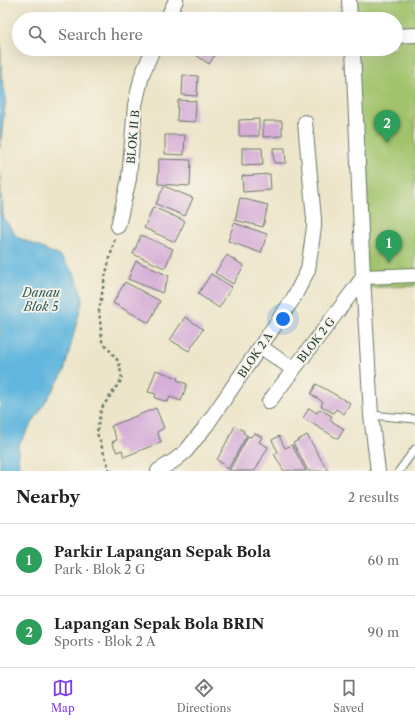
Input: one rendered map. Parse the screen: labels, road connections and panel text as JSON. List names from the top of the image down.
{
  "streets": {
    "street": ["BLOK II B", "BLOK 2 G", "BLOK 2 A"]
  },
  "water": ["Danau Blok 5"],
  "page": {
    "search": "Search here",
    "pins": ["2", "1"],
    "heading": ["Nearby", "2 results"],
    "list": [
      {
        "mark": "1",
        "name": "Parkir Lapangan Sepak Bola",
        "note": "Park · Blok 2 G",
        "value": "60 m"
      },
      {
        "mark": "2",
        "name": "Lapangan Sepak Bola BRIN",
        "note": "Sports · Blok 2 A",
        "value": "90 m"
      }
    ],
    "nav": ["Map", "Directions", "Saved"]
  }
}
